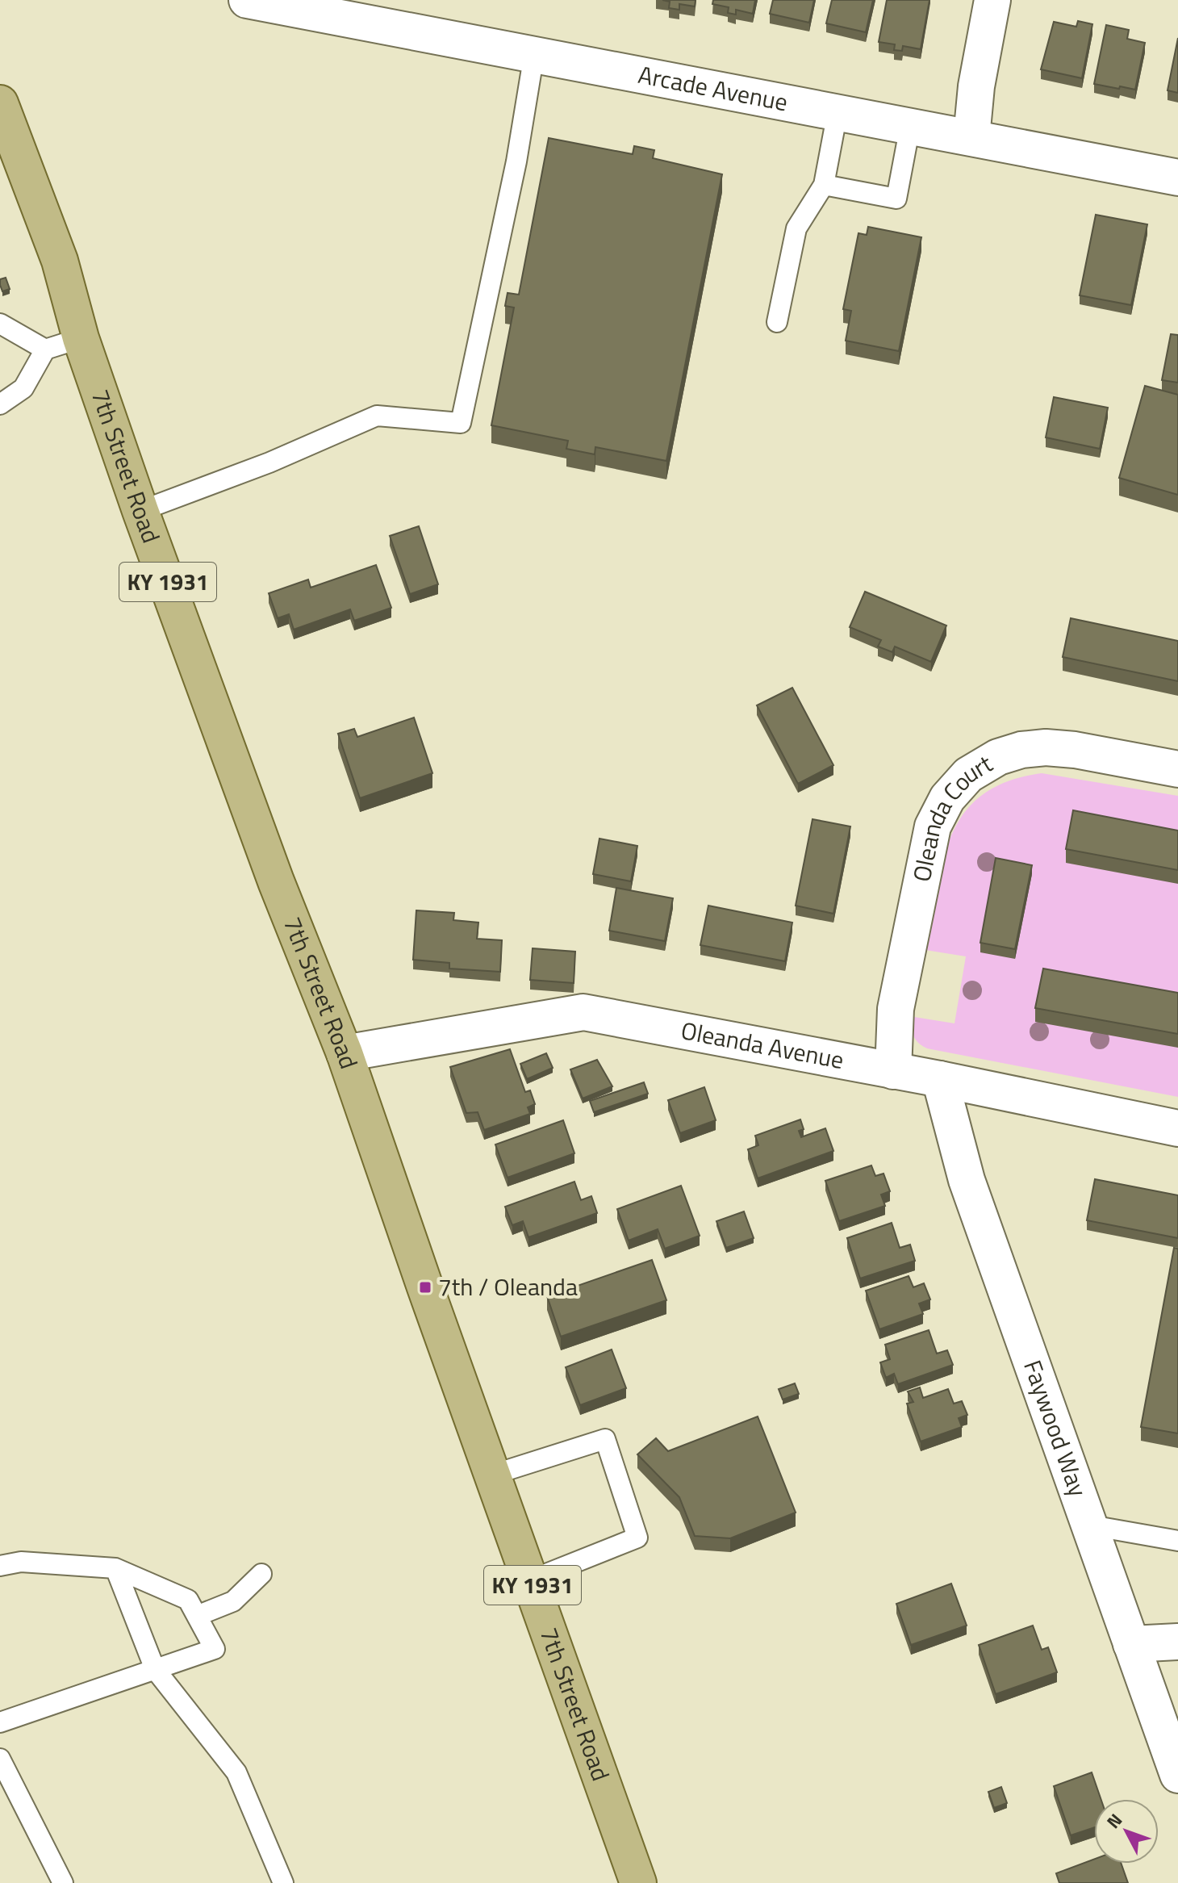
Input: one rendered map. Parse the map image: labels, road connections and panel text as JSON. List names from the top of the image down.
{
  "streets": {
    "main road": ["7th Street Road", "KY 1931"],
    "street": [
      "Arcade Avenue",
      "Oleanda Court",
      "Oleanda Avenue",
      "Faywood Way"
    ]
  },
  "crossings": [
    ["7th Street Road", "Oleanda Avenue"],
    ["Oleanda Court", "Oleanda Avenue"],
    ["Oleanda Avenue", "Faywood Way"]
  ],
  "places": {
    "transit": ["7th / Oleanda"]
  },
  "north": "top left"
}
